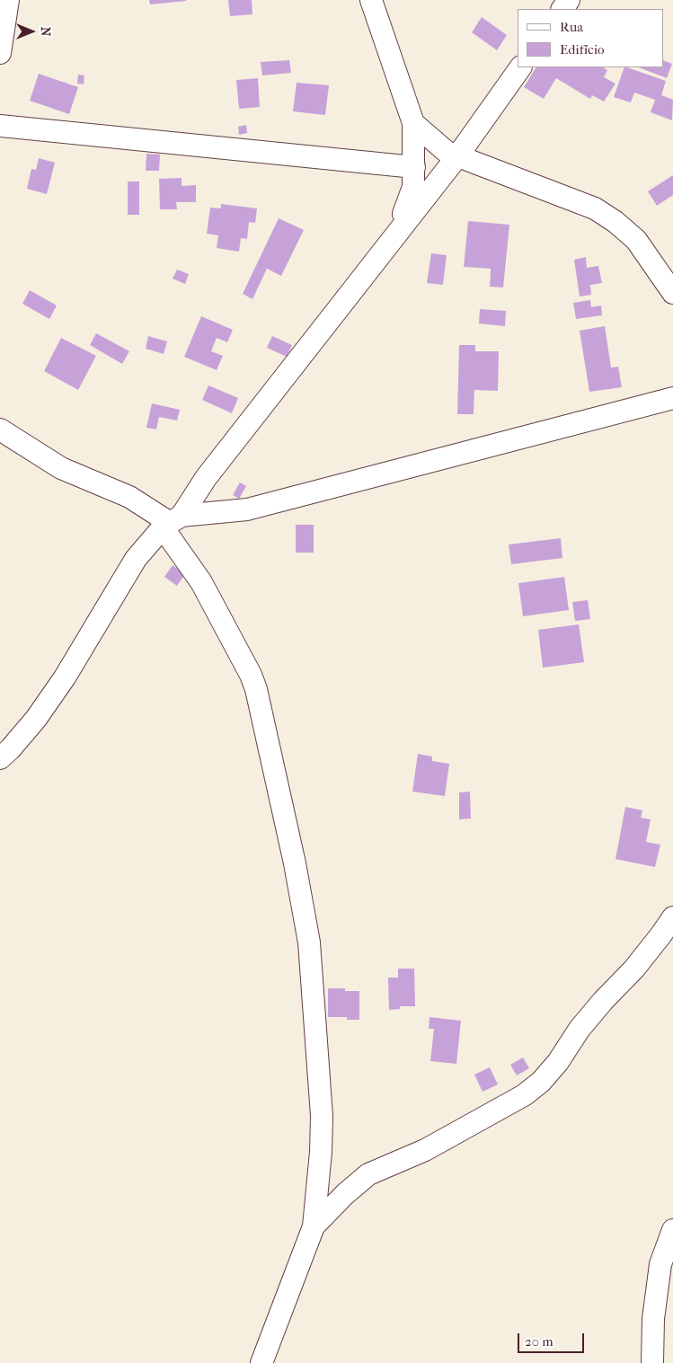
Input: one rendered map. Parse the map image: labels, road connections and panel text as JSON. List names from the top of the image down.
{
  "legend": ["Rua", "Edifício"],
  "scale_bar": "20 m",
  "north": "right"
}
